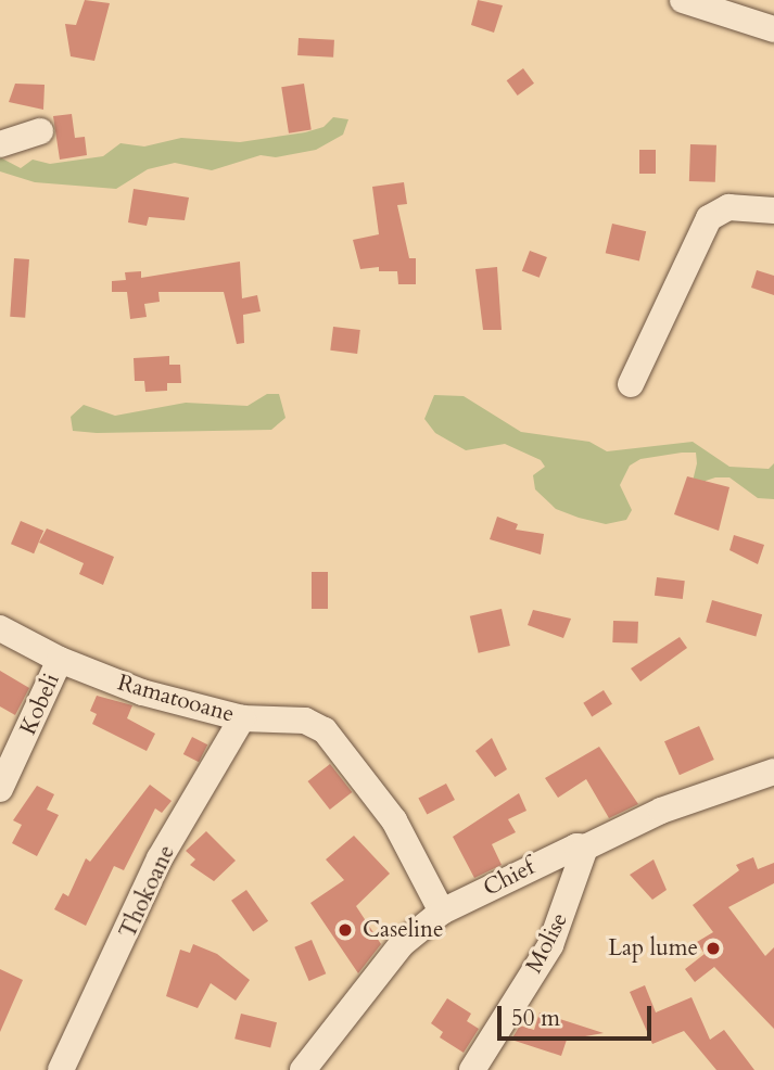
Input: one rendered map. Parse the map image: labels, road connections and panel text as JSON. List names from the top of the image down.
{
  "streets": {
    "street": [
      "Ramatooane",
      "Kobeli",
      "Chief",
      "Thokoane",
      "Molise"
    ]
  },
  "crossings": [
    ["Ramatooane", "Kobeli"],
    ["Ramatooane", "Chief"],
    ["Ramatooane", "Thokoane"],
    ["Chief", "Molise"]
  ],
  "places": ["Caseline", "Lap lume"],
  "scale_bar": "50 m"
}
